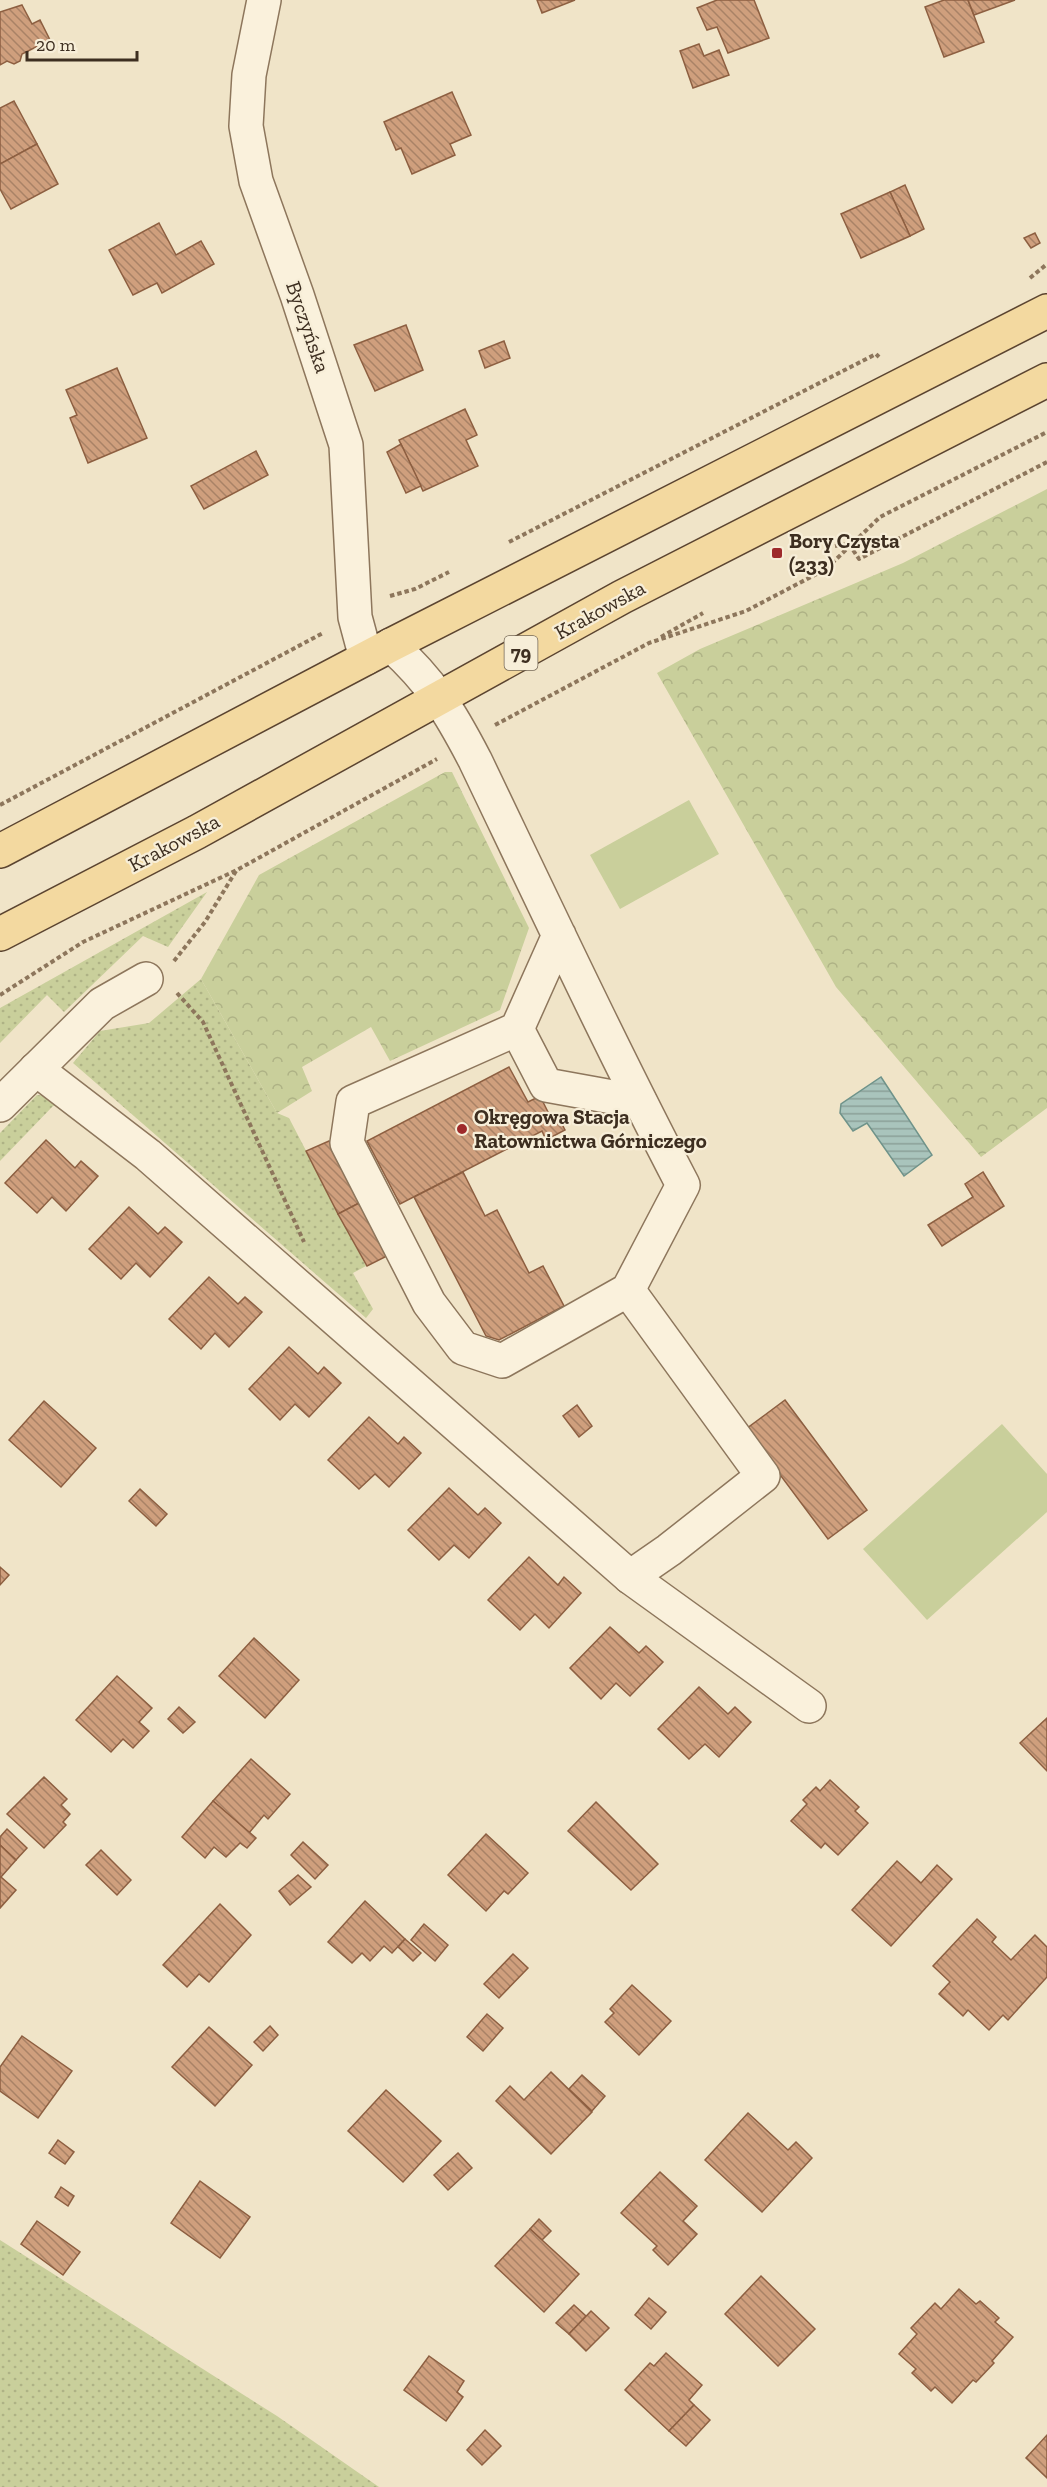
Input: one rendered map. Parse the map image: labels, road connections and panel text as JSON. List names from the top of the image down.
{
  "streets": {
    "main road": ["Krakowska", "79"],
    "street": ["Byczyńska"]
  },
  "places": {
    "transit": ["Bory Czysta (233)"],
    "other": ["Okręgowa Stacja Ratownictwa Górniczego"]
  },
  "scale_bar": "20 m"
}
